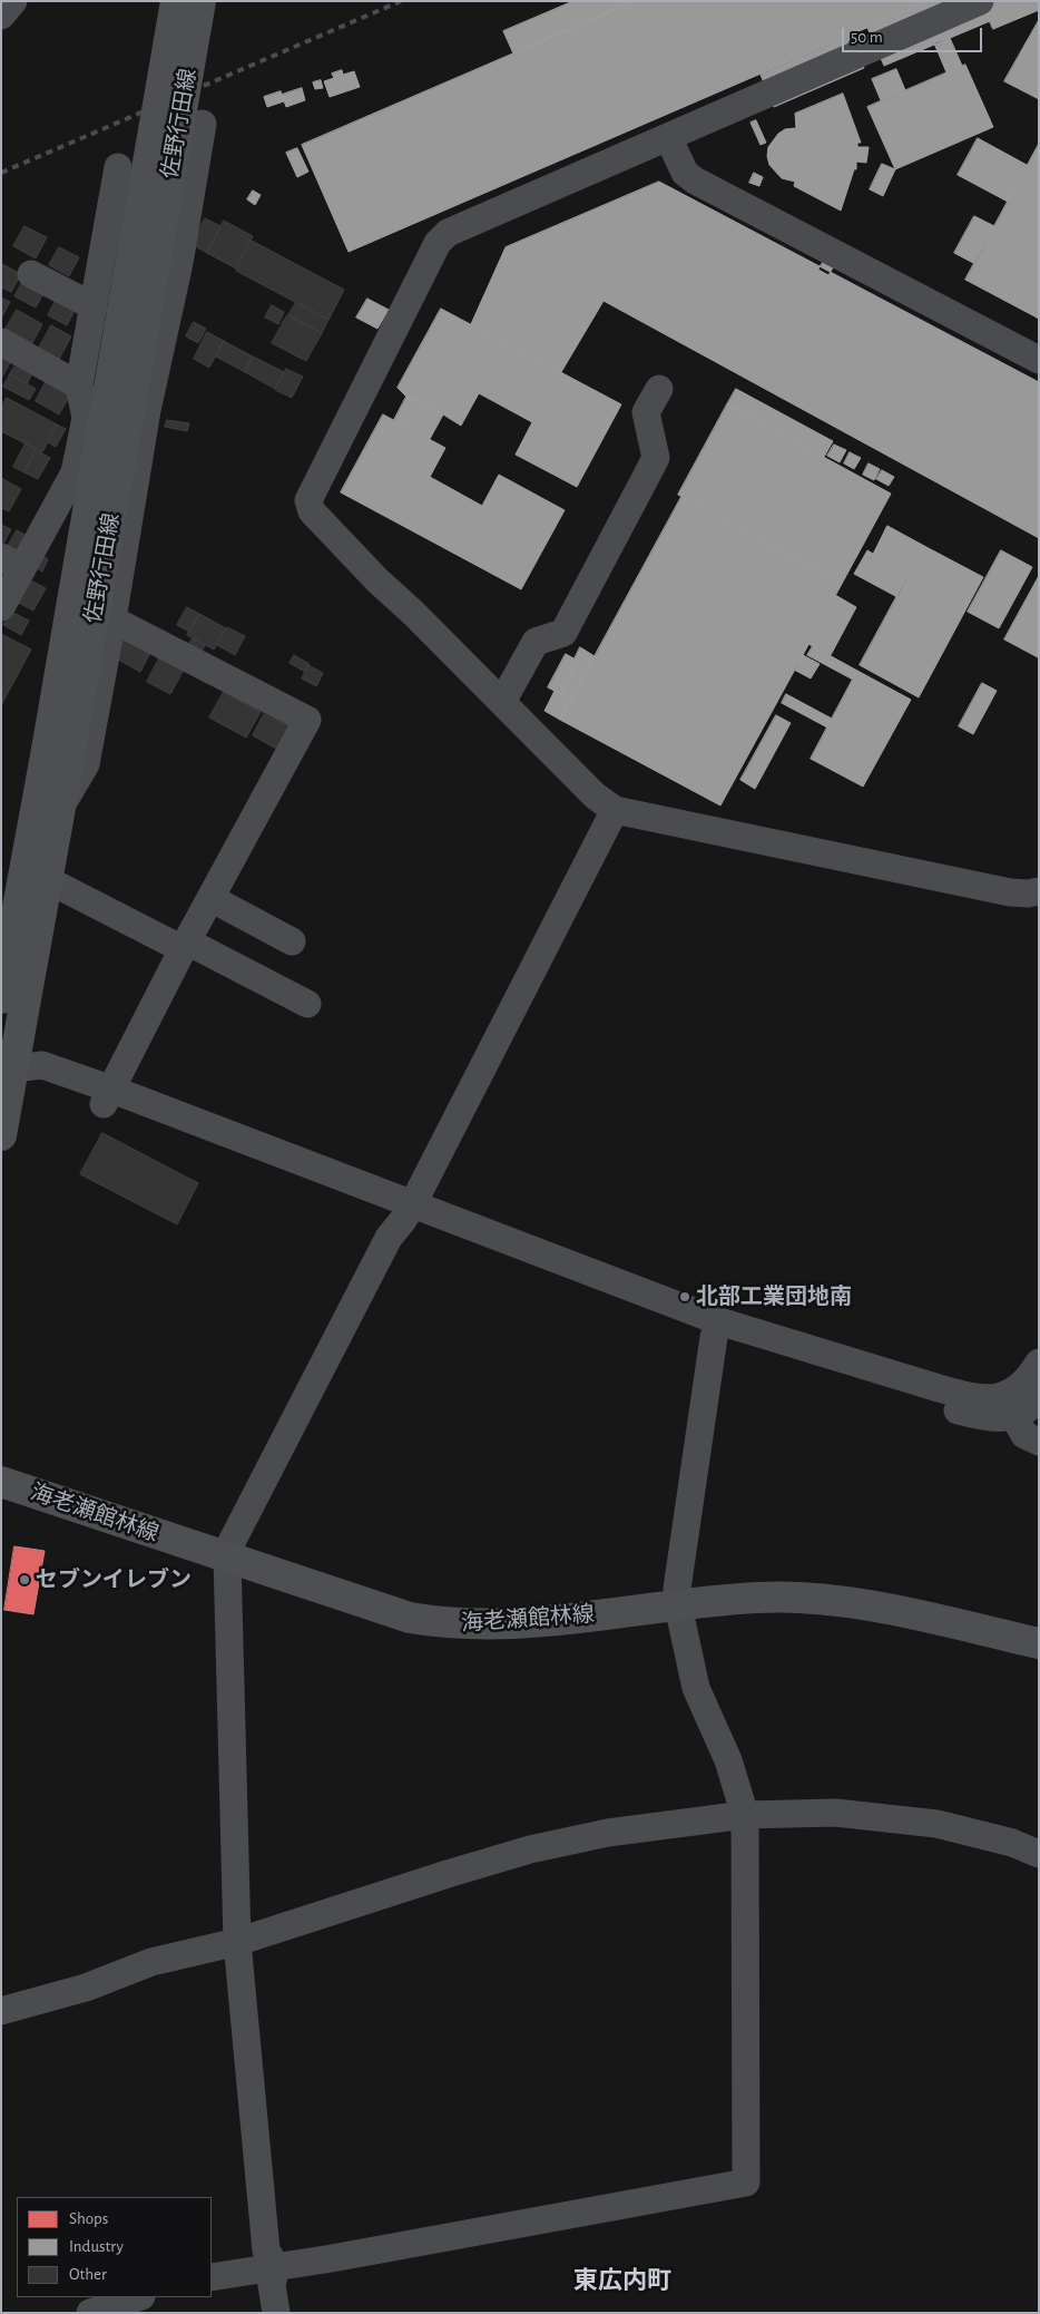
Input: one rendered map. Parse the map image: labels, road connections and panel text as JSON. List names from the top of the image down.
{
  "streets": {
    "main road": ["佐野行田線", "海老瀬館林線"]
  },
  "districts": ["東広内町"],
  "places": ["北部工業団地南", "セブンイレブン"],
  "legend": ["Shops", "Industry", "Other"],
  "scale_bar": "50 m"
}
